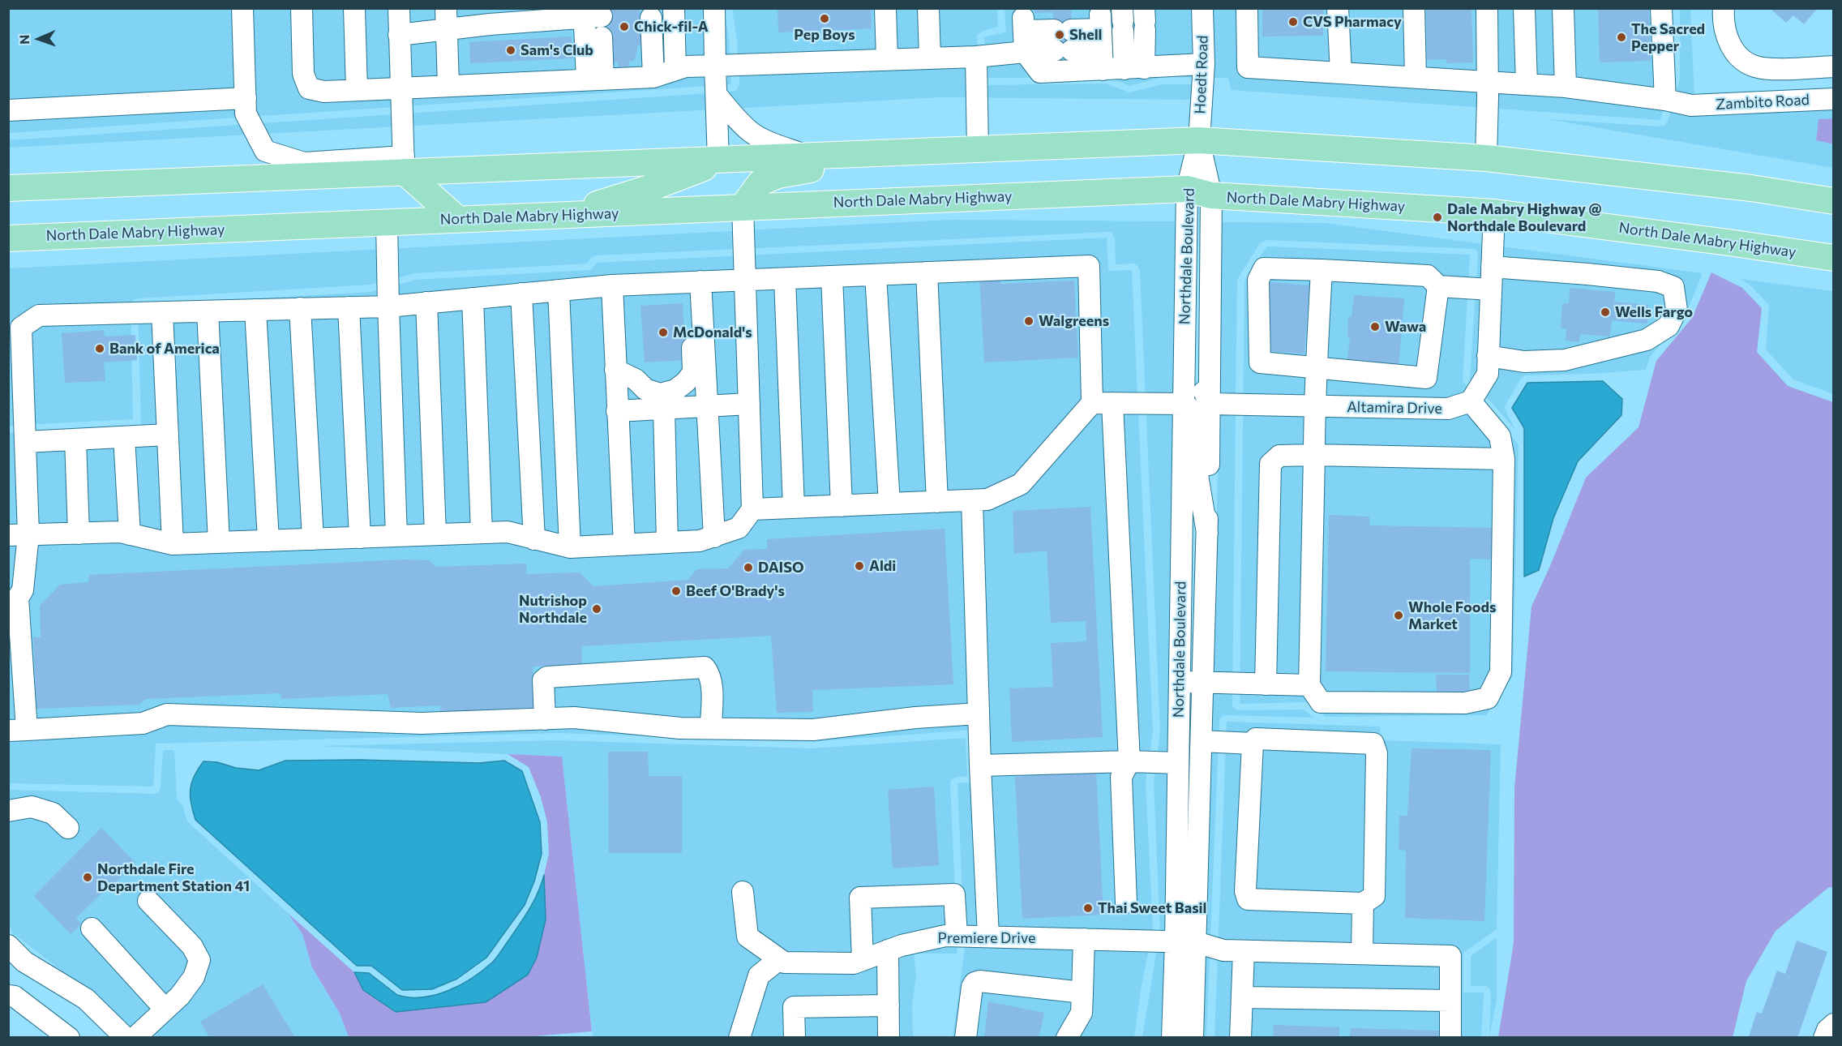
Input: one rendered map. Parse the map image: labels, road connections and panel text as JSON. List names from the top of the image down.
{
  "streets": {
    "main road": ["North Dale Mabry Highway"],
    "street": [
      "Hoedt Road",
      "Zambito Road",
      "Northdale Boulevard",
      "Altamira Drive",
      "Premiere Drive"
    ]
  },
  "crossings": [
    ["Hoedt Road", "Northdale Boulevard"],
    ["North Dale Mabry Highway", "Northdale Boulevard"],
    ["Northdale Boulevard", "Altamira Drive"],
    ["Northdale Boulevard", "Premiere Drive"]
  ],
  "places": [
    "Pep Boys",
    "CVS Pharmacy",
    "Chick-fil-A",
    "Shell",
    "The Sacred Pepper",
    "Sam's Club",
    "Dale Mabry Highway @ Northdale Boulevard",
    "Wells Fargo",
    "Walgreens",
    "Wawa",
    "McDonald's",
    "Bank of America",
    "Aldi",
    "DAISO",
    "Beef O'Brady's",
    "Nutrishop Northdale",
    "Whole Foods Market",
    "Northdale Fire Department Station 41",
    "Thai Sweet Basil"
  ],
  "north": "left"
}
